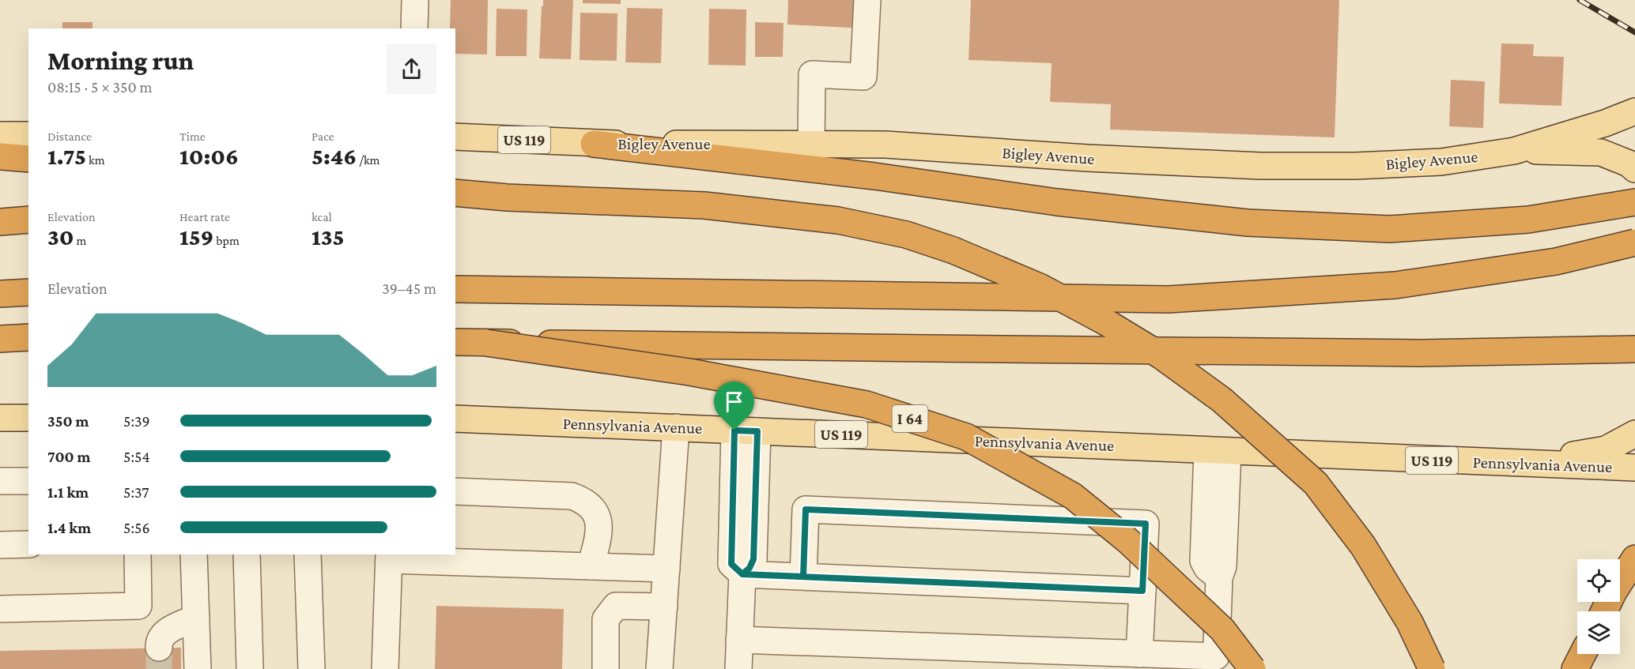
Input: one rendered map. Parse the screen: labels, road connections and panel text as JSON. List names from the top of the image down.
{
  "streets": {
    "highway": ["I 64"],
    "main road": ["US 119", "Bigley Avenue", "Pennsylvania Avenue"]
  },
  "page": {
    "heading": ["Morning run", "08:15 · 5 × 350 m"],
    "stats": [
      ["Distance", "1.75 km"],
      ["Time", "10:06"],
      ["Pace", "5:46 /km"],
      ["Elevation", "30 m"],
      ["Heart rate", "159 bpm"],
      ["kcal", "135"]
    ],
    "chart": ["Elevation", "39–45 m"],
    "list": [
      {
        "name": "350 m",
        "note": "5:39"
      },
      {
        "name": "700 m",
        "note": "5:54"
      },
      {
        "name": "1.1 km",
        "note": "5:37"
      },
      {
        "name": "1.4 km",
        "note": "5:56"
      }
    ]
  }
}
